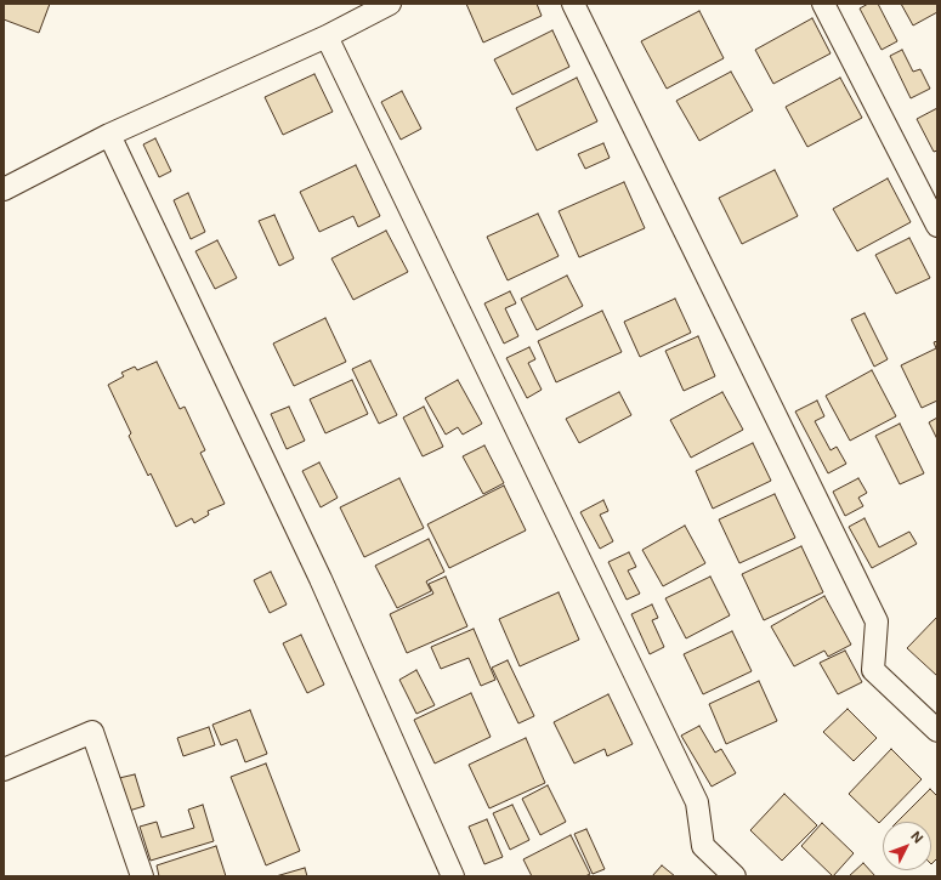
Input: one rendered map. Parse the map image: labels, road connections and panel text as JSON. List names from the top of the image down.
{
  "north": "top right"
}
